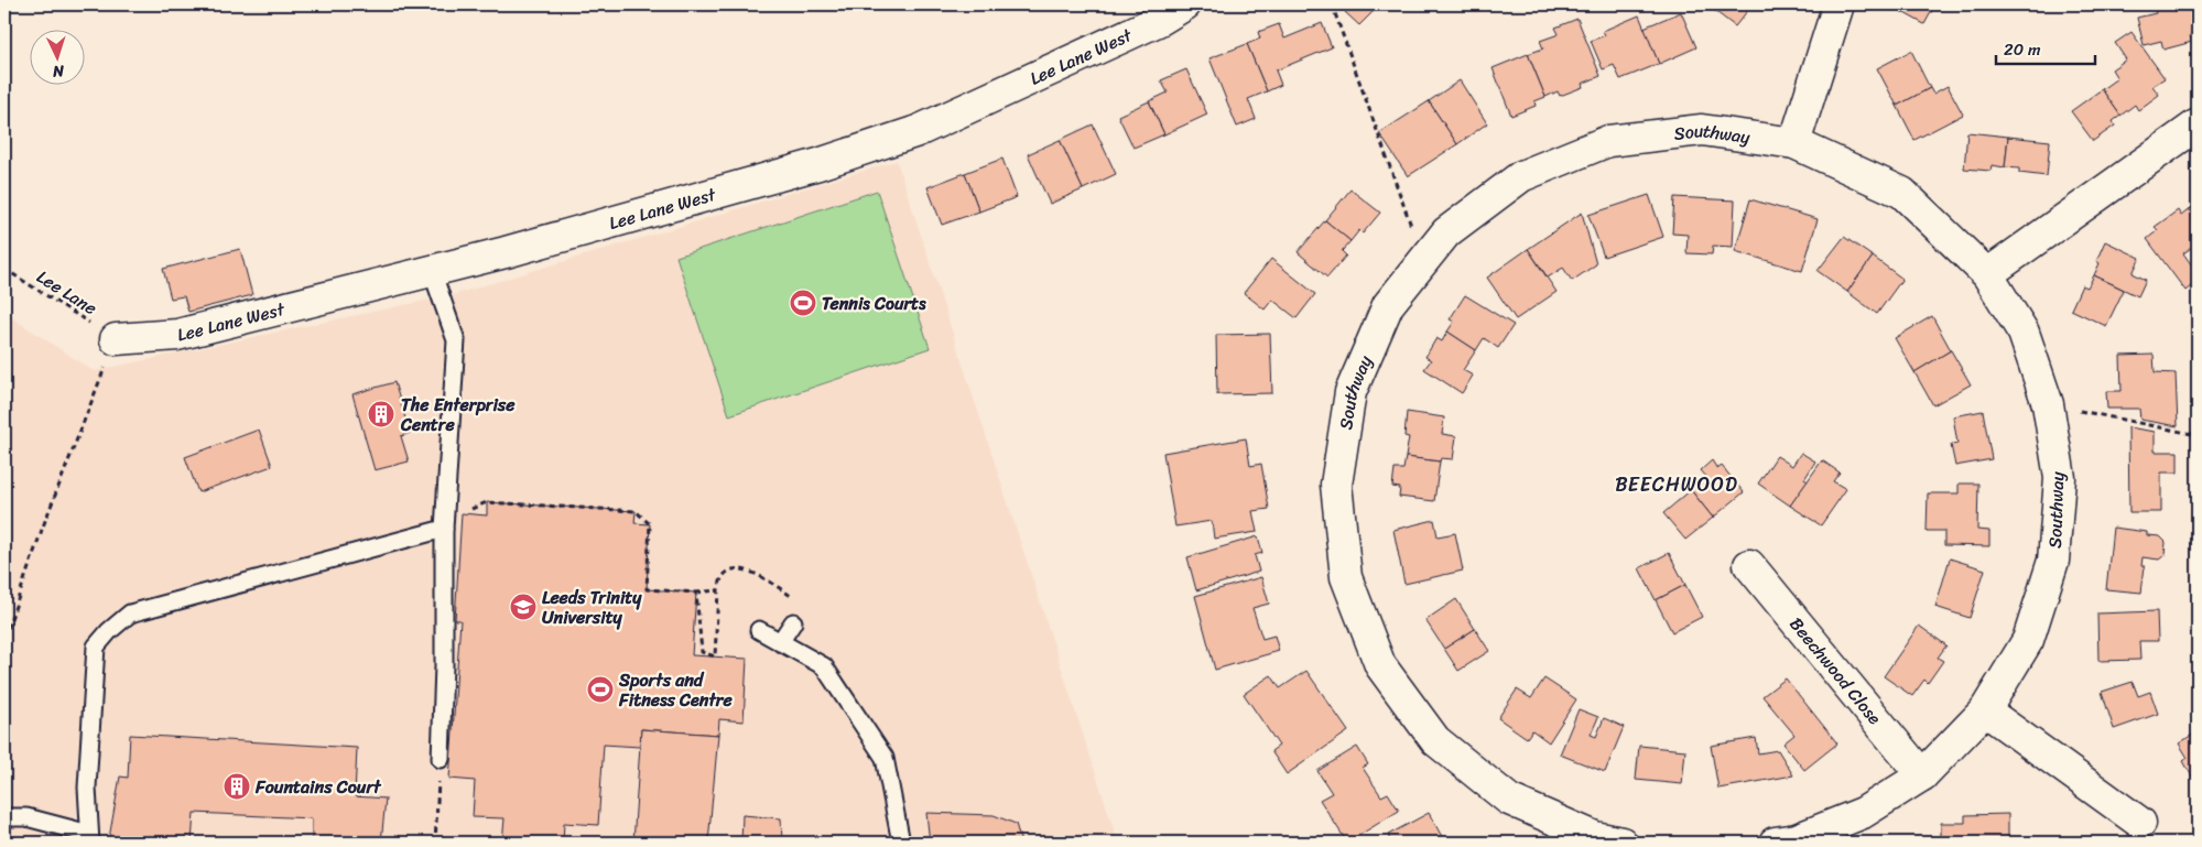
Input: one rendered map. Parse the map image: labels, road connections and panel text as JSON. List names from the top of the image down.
{
  "streets": {
    "street": ["Lee Lane West", "Southway", "Beechwood Close"],
    "path": ["Lee Lane"]
  },
  "crossings": [
    ["Lee Lane West", "Lee Lane"],
    ["Southway", "Beechwood Close"]
  ],
  "districts": ["BEECHWOOD"],
  "places": {
    "sports": ["Tennis Courts", "Sports and Fitness Centre"],
    "building": ["The Enterprise Centre", "Fountains Court"],
    "school or university": ["Leeds Trinity University"]
  },
  "scale_bar": "20 m",
  "north": "bottom"
}
